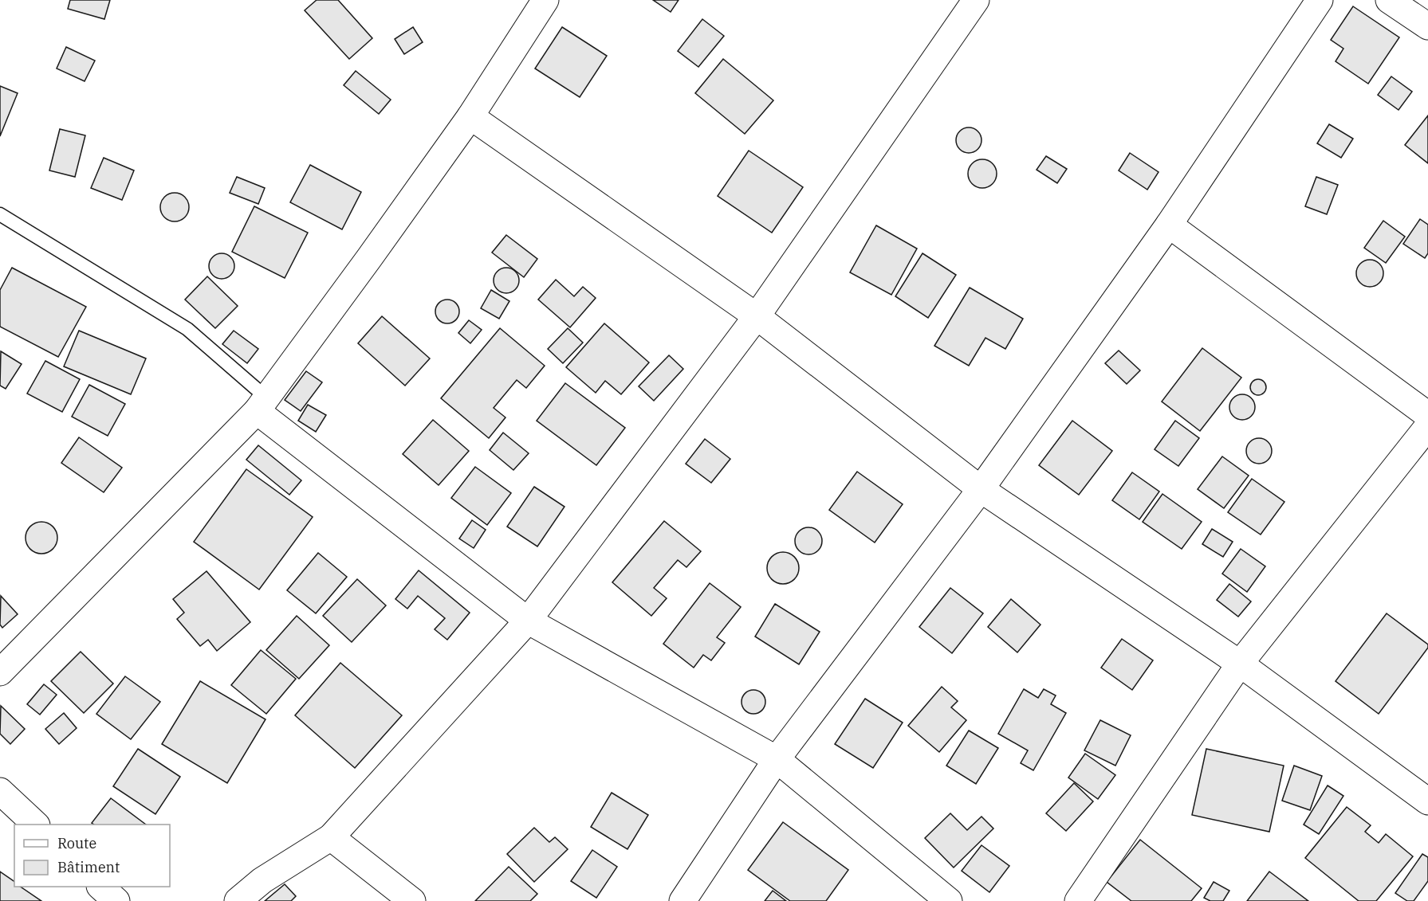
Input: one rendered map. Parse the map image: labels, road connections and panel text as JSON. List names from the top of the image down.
{
  "legend": ["Route", "Bâtiment"]
}
